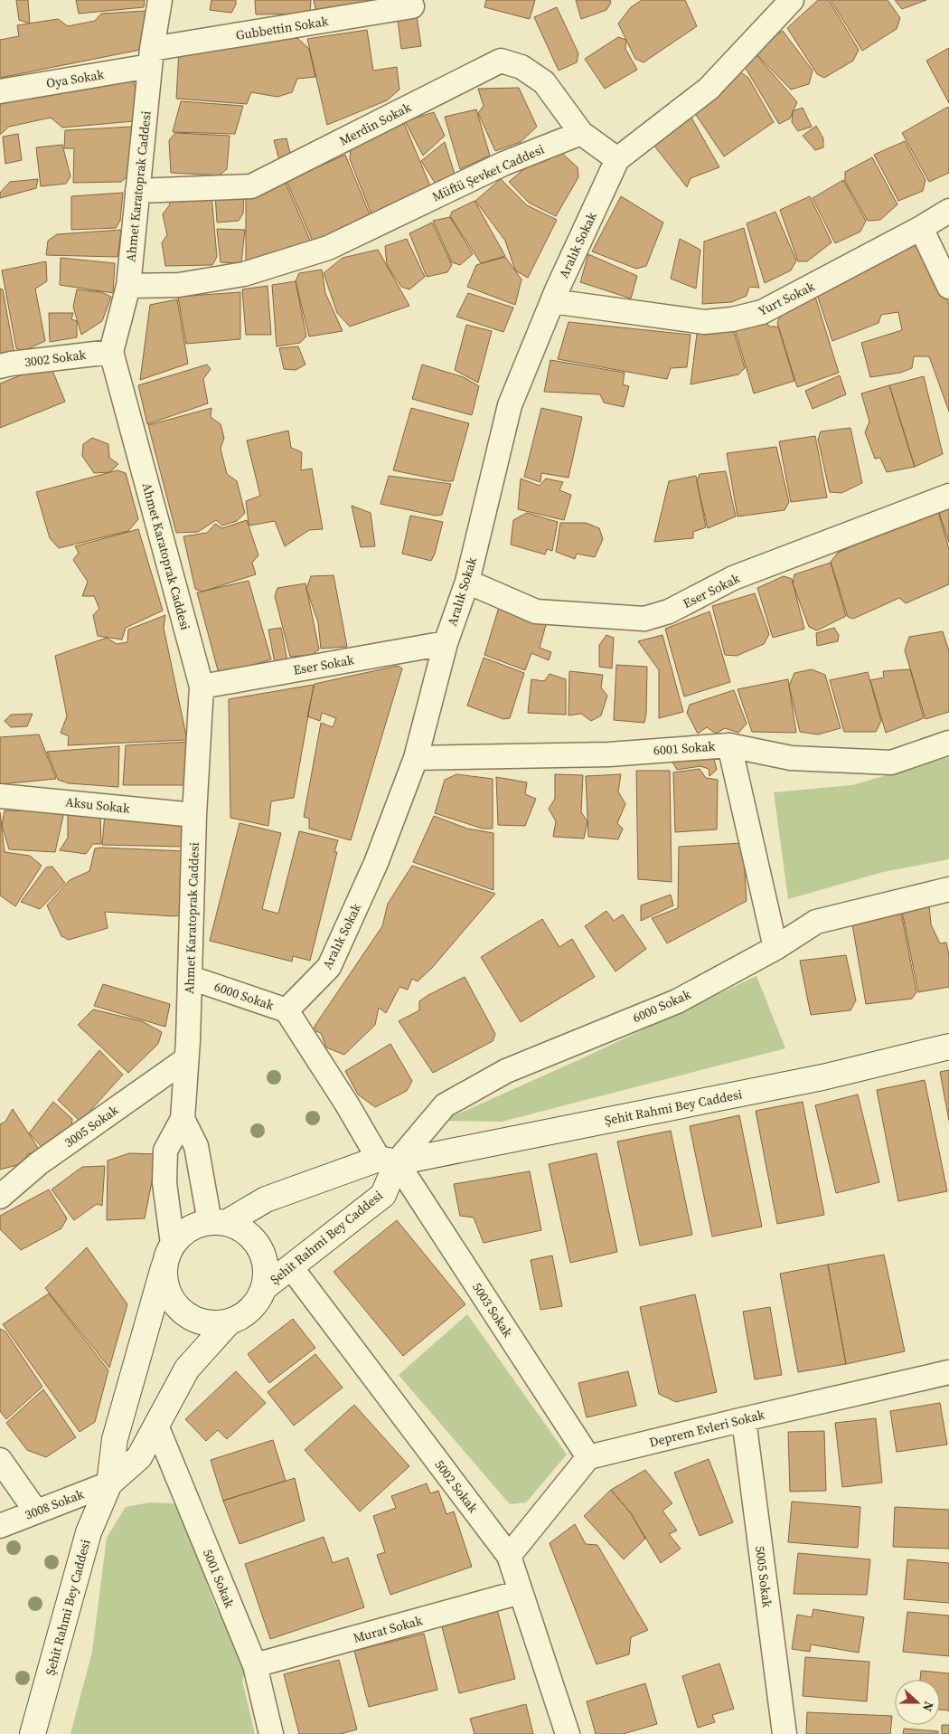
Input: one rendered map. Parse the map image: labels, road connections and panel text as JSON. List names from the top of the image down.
{
  "streets": {
    "main road": ["Şehit Rahmi Bey Caddesi"],
    "street": [
      "Gubbettin Sokak",
      "Oya Sokak",
      "Merdin Sokak",
      "Müftü Şevket Caddesi",
      "Ahmet Karatoprak Caddesi",
      "Aralık Sokak",
      "Yurt Sokak",
      "3002 Sokak",
      "Eser Sokak",
      "6001 Sokak",
      "Aksu Sokak",
      "6000 Sokak",
      "3005 Sokak",
      "5003 Sokak",
      "Deprem Evleri Sokak",
      "5002 Sokak",
      "3008 Sokak",
      "5005 Sokak",
      "5001 Sokak",
      "Murat Sokak"
    ]
  },
  "crossings": [
    ["Gubbettin Sokak", "Oya Sokak"],
    ["Gubbettin Sokak", "Ahmet Karatoprak Caddesi"],
    ["Oya Sokak", "Ahmet Karatoprak Caddesi"],
    ["Merdin Sokak", "Müftü Şevket Caddesi"],
    ["Merdin Sokak", "Ahmet Karatoprak Caddesi"],
    ["Müftü Şevket Caddesi", "Ahmet Karatoprak Caddesi"],
    ["Ahmet Karatoprak Caddesi", "3002 Sokak"],
    ["Ahmet Karatoprak Caddesi", "Eser Sokak"],
    ["Ahmet Karatoprak Caddesi", "Aksu Sokak"],
    ["Ahmet Karatoprak Caddesi", "6000 Sokak"],
    ["Ahmet Karatoprak Caddesi", "Şehit Rahmi Bey Caddesi"],
    ["Ahmet Karatoprak Caddesi", "3005 Sokak"],
    ["Aralık Sokak", "Yurt Sokak"],
    ["Aralık Sokak", "Eser Sokak"],
    ["Aralık Sokak", "6001 Sokak"],
    ["Aralık Sokak", "6000 Sokak"],
    ["6000 Sokak", "Şehit Rahmi Bey Caddesi"],
    ["6000 Sokak", "5003 Sokak"],
    ["Şehit Rahmi Bey Caddesi", "5003 Sokak"],
    ["Şehit Rahmi Bey Caddesi", "5002 Sokak"],
    ["Şehit Rahmi Bey Caddesi", "3008 Sokak"],
    ["Şehit Rahmi Bey Caddesi", "5001 Sokak"],
    ["5003 Sokak", "Deprem Evleri Sokak"],
    ["Deprem Evleri Sokak", "5005 Sokak"],
    ["5002 Sokak", "Murat Sokak"],
    ["5001 Sokak", "Murat Sokak"]
  ],
  "north": "right"
}
